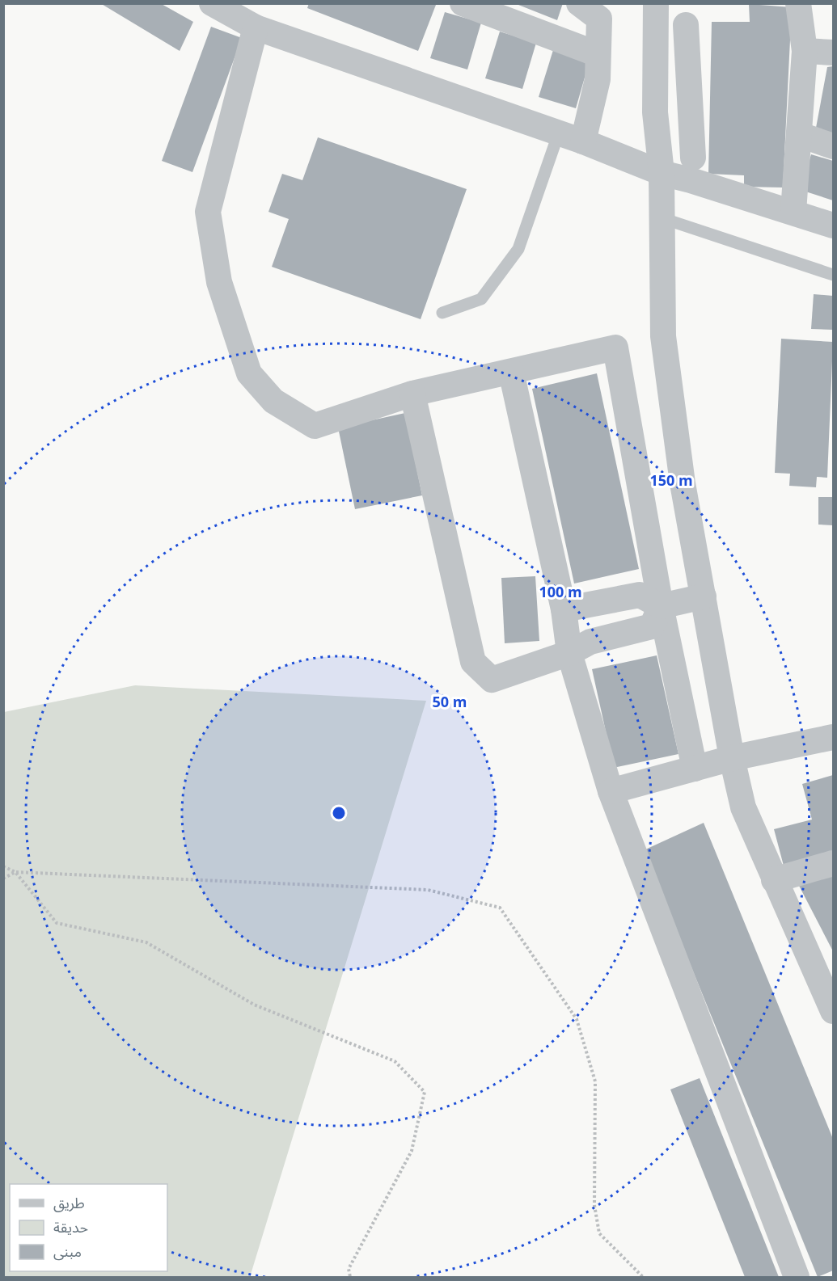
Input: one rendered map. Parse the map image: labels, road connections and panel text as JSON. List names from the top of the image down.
{
  "legend": ["طريق", "حديقة", "مبنى"],
  "rings": ["150 m", "100 m", "50 m"]
}
